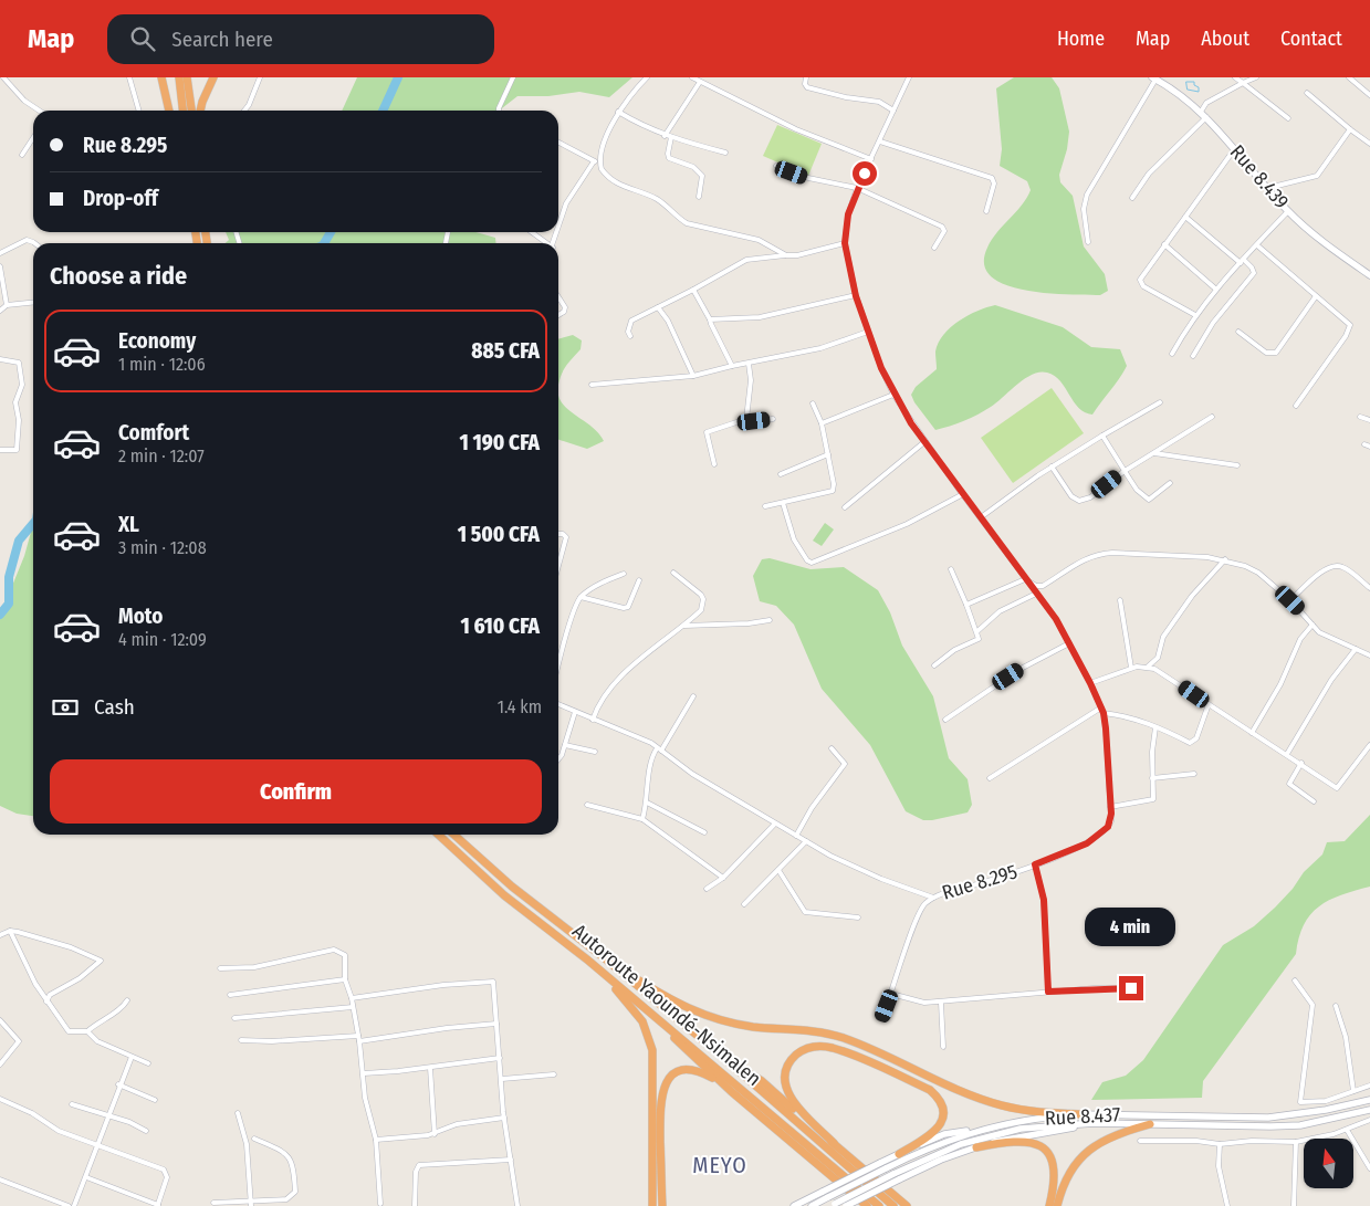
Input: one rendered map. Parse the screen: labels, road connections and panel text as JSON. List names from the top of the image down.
{
  "streets": {
    "highway": ["Autoroute Yaoundé-Nsimalen"],
    "main road": ["Rue 8.439", "Rue 8.437"],
    "street": ["Rue 8.295"]
  },
  "districts": ["MEYO"],
  "north": "top",
  "page": {
    "header": "Map",
    "search": "Search here",
    "nav": [
      "Home",
      "Map",
      "About",
      "Contact"
    ],
    "banner": ["Rue 8.295", "Drop-off"],
    "heading": "Choose a ride",
    "list": [
      {
        "name": "Economy",
        "note": "1 min · 12:06",
        "value": "885 CFA"
      },
      {
        "name": "Comfort",
        "note": "2 min · 12:07",
        "value": "1 190 CFA"
      },
      {
        "name": "XL",
        "note": "3 min · 12:08",
        "value": "1 500 CFA"
      },
      {
        "name": "Moto",
        "note": "4 min · 12:09",
        "value": "1 610 CFA"
      }
    ],
    "pay": ["Cash", "1.4 km"],
    "buttons": "Confirm",
    "bubble": "4 min"
  }
}
